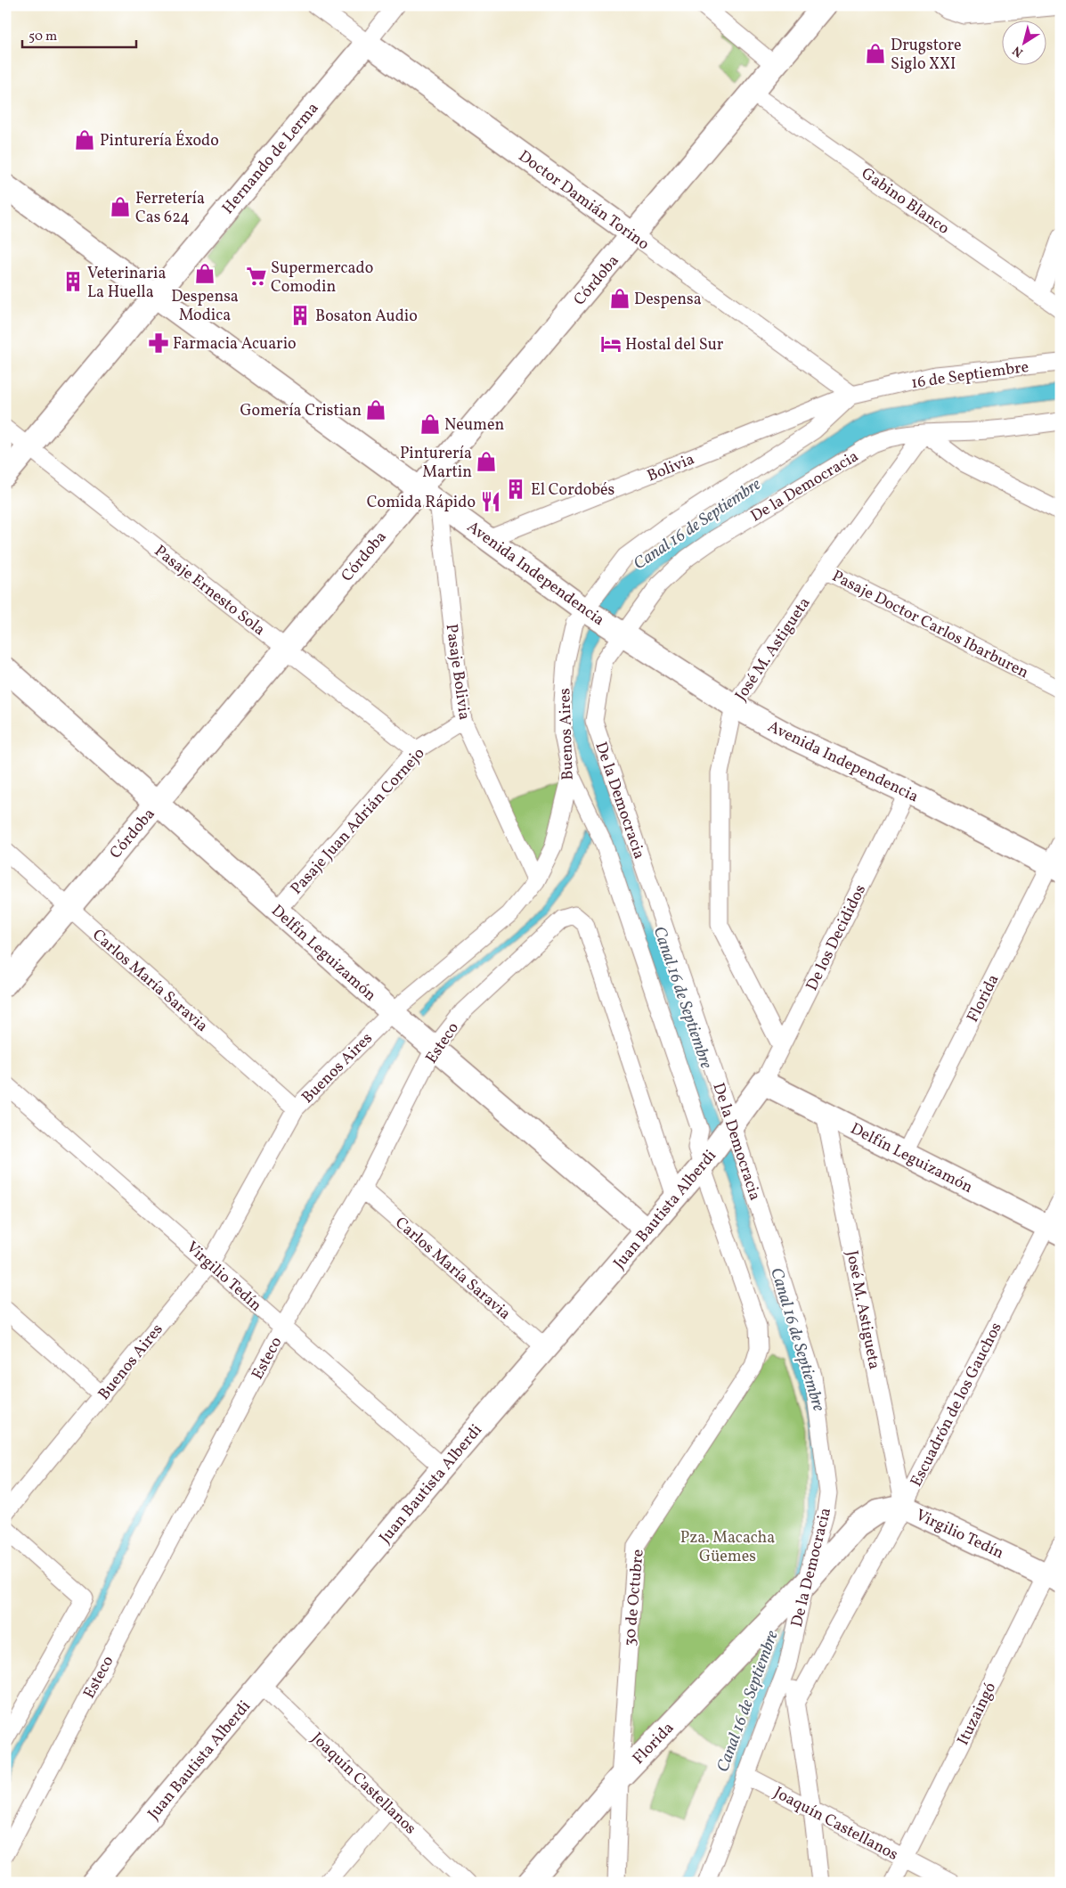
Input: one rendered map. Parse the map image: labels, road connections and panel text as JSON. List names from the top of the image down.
{
  "streets": {
    "main road": [
      "Hernando de Lerma",
      "Doctor Damián Torino",
      "Córdoba",
      "Avenida Independencia",
      "Delfín Leguizamón",
      "Florida",
      "Juan Bautista Alberdi",
      "Virgilio Tedín"
    ],
    "street": [
      "Gabino Blanco",
      "16 de Septiembre",
      "Bolivia",
      "De la Democracia",
      "Pasaje Ernesto Sola",
      "Pasaje Doctor Carlos Ibarburen",
      "José M. Astigueta",
      "Pasaje Bolivia",
      "Buenos Aires",
      "Pasaje Juan Adrián Cornejo",
      "De los Decididos",
      "Carlos María Saravia",
      "Esteco",
      "Escuadrón de los Gauchos",
      "30 de Octubre",
      "Ituzaingó",
      "Joaquín Castellanos"
    ]
  },
  "crossings": [
    ["Hernando de Lerma", "Doctor Damián Torino"],
    ["Hernando de Lerma", "Avenida Independencia"],
    ["Hernando de Lerma", "Pasaje Ernesto Sola"],
    ["Doctor Damián Torino", "Córdoba"],
    ["Doctor Damián Torino", "16 de Septiembre"],
    ["Doctor Damián Torino", "Bolivia"],
    ["Gabino Blanco", "Córdoba"],
    ["Córdoba", "Avenida Independencia"],
    ["Córdoba", "Pasaje Ernesto Sola"],
    ["Córdoba", "Pasaje Bolivia"],
    ["Córdoba", "Delfín Leguizamón"],
    ["Córdoba", "Carlos María Saravia"],
    ["16 de Septiembre", "Bolivia"],
    ["Bolivia", "Avenida Independencia"],
    ["De la Democracia", "Avenida Independencia"],
    ["De la Democracia", "José M. Astigueta"],
    ["De la Democracia", "Buenos Aires"],
    ["De la Democracia", "Juan Bautista Alberdi"],
    ["De la Democracia", "Virgilio Tedín"],
    ["De la Democracia", "30 de Octubre"],
    ["De la Democracia", "Joaquín Castellanos"],
    ["Avenida Independencia", "José M. Astigueta"],
    ["Avenida Independencia", "Pasaje Bolivia"],
    ["Avenida Independencia", "Buenos Aires"],
    ["Avenida Independencia", "De los Decididos"],
    ["Avenida Independencia", "Florida"],
    ["Pasaje Ernesto Sola", "Pasaje Juan Adrián Cornejo"],
    ["Pasaje Doctor Carlos Ibarburen", "José M. Astigueta"],
    ["José M. Astigueta", "De los Decididos"],
    ["José M. Astigueta", "Delfín Leguizamón"],
    ["José M. Astigueta", "Virgilio Tedín"],
    ["José M. Astigueta", "Escuadrón de los Gauchos"],
    ["Pasaje Bolivia", "Buenos Aires"],
    ["Pasaje Bolivia", "Pasaje Juan Adrián Cornejo"],
    ["Buenos Aires", "Delfín Leguizamón"],
    ["Buenos Aires", "Carlos María Saravia"],
    ["Buenos Aires", "Virgilio Tedín"],
    ["Pasaje Juan Adrián Cornejo", "Delfín Leguizamón"],
    ["De los Decididos", "Delfín Leguizamón"],
    ["De los Decididos", "Juan Bautista Alberdi"],
    ["Delfín Leguizamón", "Florida"],
    ["Delfín Leguizamón", "Esteco"],
    ["Delfín Leguizamón", "Juan Bautista Alberdi"],
    ["Delfín Leguizamón", "Escuadrón de los Gauchos"],
    ["Carlos María Saravia", "Esteco"],
    ["Carlos María Saravia", "Juan Bautista Alberdi"],
    ["Florida", "Virgilio Tedín"],
    ["Florida", "30 de Octubre"],
    ["Esteco", "Juan Bautista Alberdi"],
    ["Esteco", "Virgilio Tedín"],
    ["Juan Bautista Alberdi", "Virgilio Tedín"],
    ["Juan Bautista Alberdi", "Joaquín Castellanos"],
    ["Virgilio Tedín", "Escuadrón de los Gauchos"],
    ["Virgilio Tedín", "Ituzaingó"],
    ["Ituzaingó", "Joaquín Castellanos"]
  ],
  "water": ["Canal 16 de Septiembre"],
  "parks": ["Pza. Macacha Güemes"],
  "places": {
    "shop": [
      "Drugstore Siglo XXI",
      "Pinturería Éxodo",
      "Ferretería Cas 624",
      "Despensa Modica",
      "Despensa",
      "Gomería Cristian",
      "Neumen",
      "Pinturería Martin"
    ],
    "supermarket": ["Supermercado Comodin"],
    "building": ["Veterinaria La Huella", "Bosaton Audio", "El Cordobés"],
    "pharmacy": ["Farmacia Acuario"],
    "hotel": ["Hostal del Sur"],
    "restaurant": ["Comida Rápido"]
  },
  "scale_bar": "50 m",
  "north": "bottom left"
}
